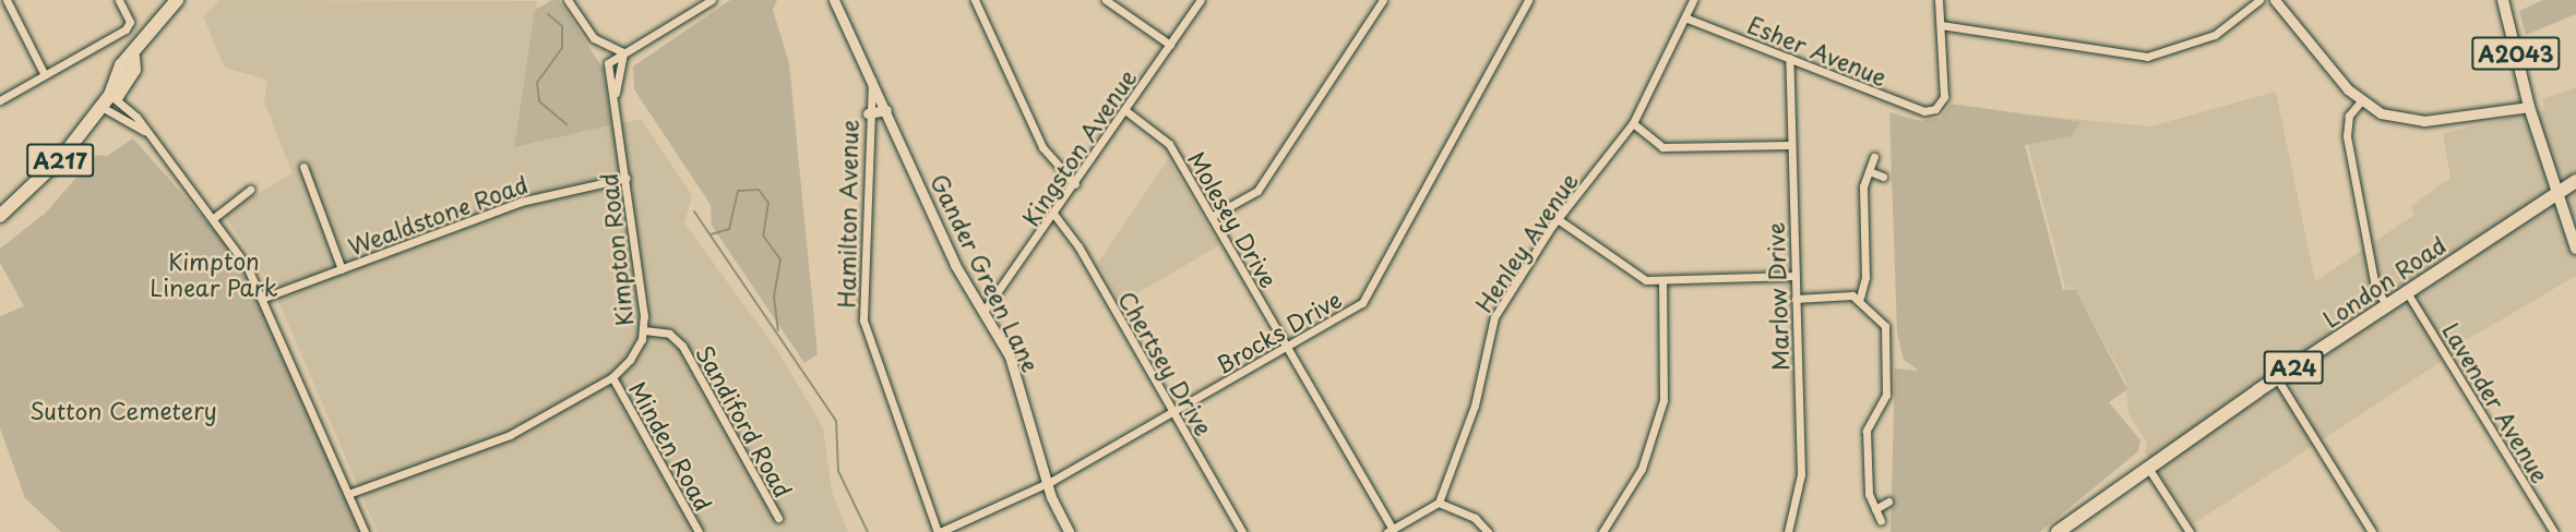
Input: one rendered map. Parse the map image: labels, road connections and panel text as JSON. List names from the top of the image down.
{
  "streets": {
    "highway": ["A217", "London Road", "A24"],
    "main road": ["A2043"],
    "street": [
      "Esher Avenue",
      "Kingston Avenue",
      "Hamilton Avenue",
      "Wealdstone Road",
      "Molesey Drive",
      "Henley Avenue",
      "Kimpton Road",
      "Gander Green Lane",
      "Marlow Drive",
      "Brocks Drive",
      "Chertsey Drive",
      "Lavender Avenue",
      "Sandiford Road",
      "Minden Road"
    ]
  },
  "crossings": [
    ["Esher Avenue", "Henley Avenue"],
    ["Esher Avenue", "Marlow Drive"],
    ["A2043", "London Road"],
    ["Kingston Avenue", "Molesey Drive"],
    ["Kingston Avenue", "Gander Green Lane"],
    ["Kingston Avenue", "Chertsey Drive"],
    ["Hamilton Avenue", "Gander Green Lane"],
    ["Hamilton Avenue", "Brocks Drive"],
    ["Wealdstone Road", "Kimpton Road"],
    ["Molesey Drive", "Brocks Drive"],
    ["Kimpton Road", "Sandiford Road"],
    ["Kimpton Road", "Minden Road"],
    ["Gander Green Lane", "Brocks Drive"],
    ["London Road", "Lavender Avenue"],
    ["Brocks Drive", "Chertsey Drive"]
  ],
  "parks": ["Kimpton Linear Park", "Sutton Cemetery"]
}
